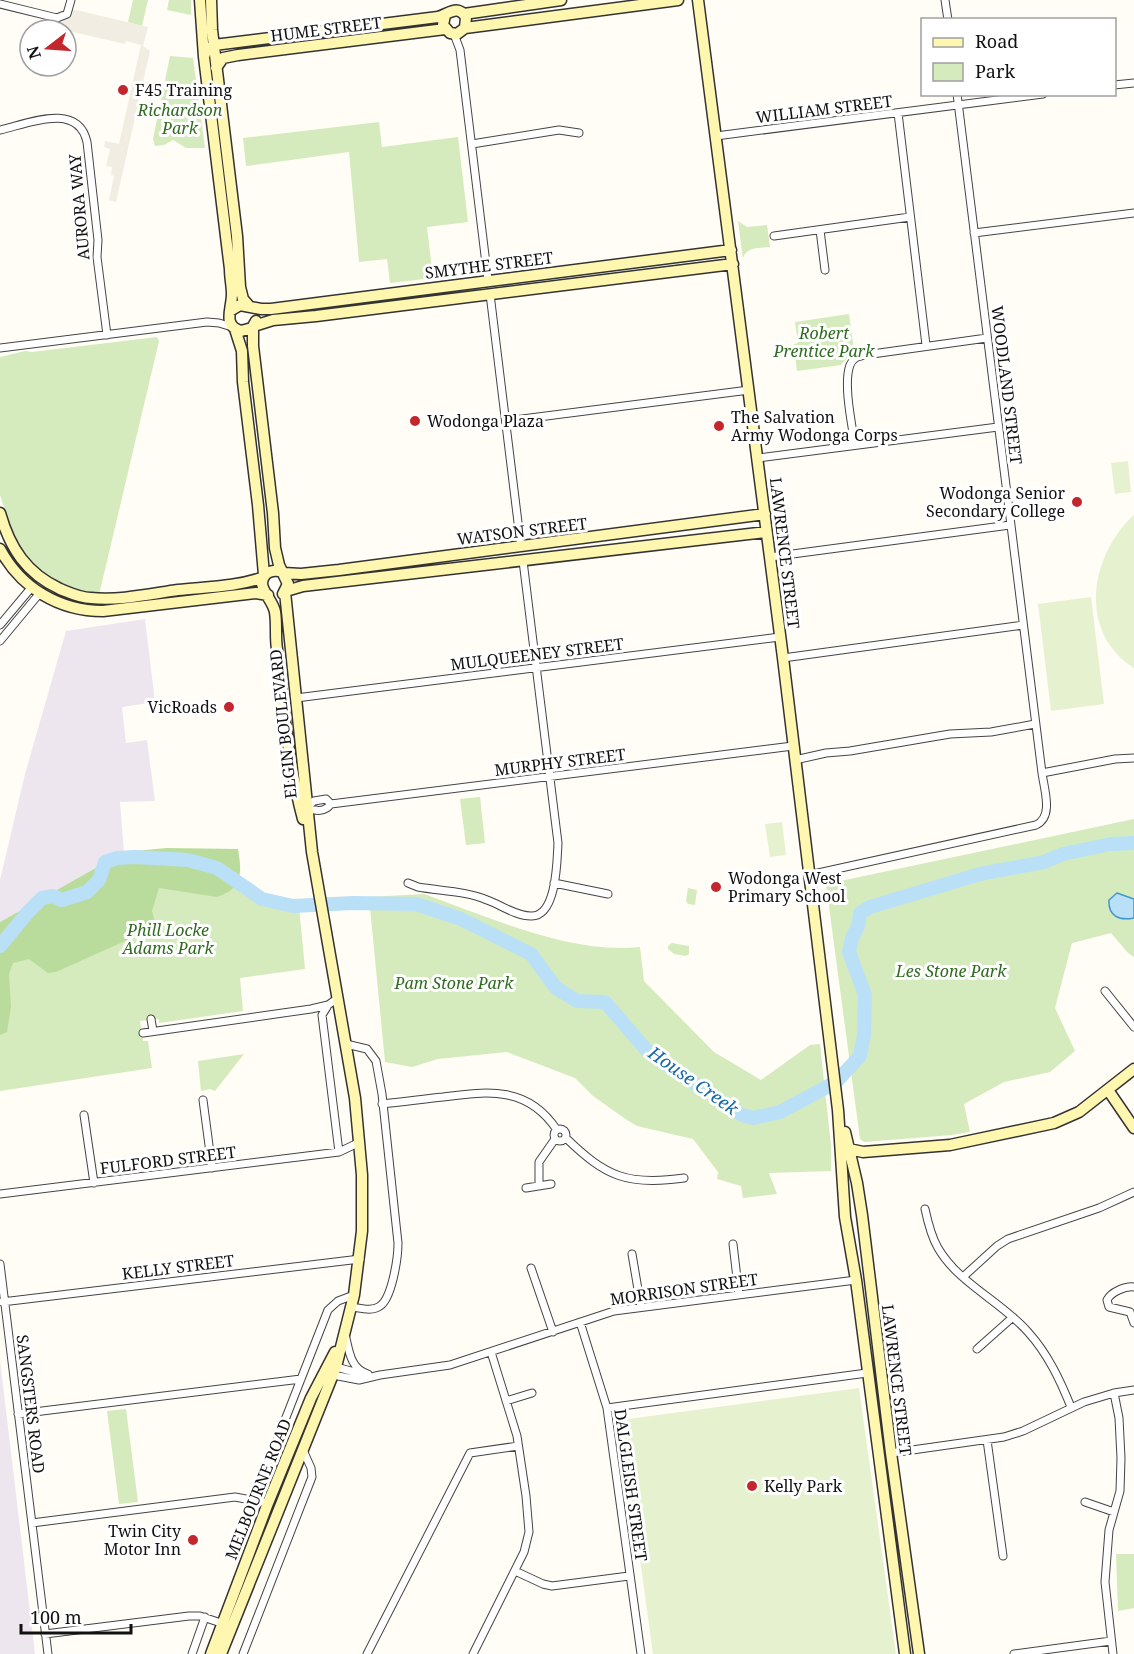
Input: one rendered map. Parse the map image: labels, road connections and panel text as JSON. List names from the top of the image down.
{
  "streets": {
    "main road": [
      "HUME STREET",
      "SMYTHE STREET",
      "WATSON STREET",
      "LAWRENCE STREET",
      "ELGIN BOULEVARD",
      "MELBOURNE ROAD"
    ],
    "street": [
      "WILLIAM STREET",
      "AURORA WAY",
      "WOODLAND STREET",
      "MULQUEENEY STREET",
      "MURPHY STREET",
      "FULFORD STREET",
      "KELLY STREET",
      "MORRISON STREET",
      "SANGSTERS ROAD",
      "DALGLEISH STREET"
    ]
  },
  "crossings": [
    ["WILLIAM STREET", "WOODLAND STREET"],
    ["WILLIAM STREET", "LAWRENCE STREET"],
    ["SMYTHE STREET", "LAWRENCE STREET"],
    ["WOODLAND STREET", "LAWRENCE STREET"],
    ["WATSON STREET", "LAWRENCE STREET"],
    ["WATSON STREET", "ELGIN BOULEVARD"],
    ["LAWRENCE STREET", "MULQUEENEY STREET"],
    ["LAWRENCE STREET", "MURPHY STREET"],
    ["LAWRENCE STREET", "MORRISON STREET"],
    ["MULQUEENEY STREET", "ELGIN BOULEVARD"],
    ["ELGIN BOULEVARD", "MURPHY STREET"],
    ["ELGIN BOULEVARD", "MELBOURNE ROAD"],
    ["FULFORD STREET", "MELBOURNE ROAD"],
    ["KELLY STREET", "SANGSTERS ROAD"],
    ["KELLY STREET", "MELBOURNE ROAD"],
    ["MORRISON STREET", "DALGLEISH STREET"],
    ["MORRISON STREET", "MELBOURNE ROAD"]
  ],
  "water": ["House Creek"],
  "parks": [
    "Richardson Park",
    "Robert Prentice Park",
    "Phill Locke Adams Park",
    "Les Stone Park",
    "Pam Stone Park"
  ],
  "places": [
    "F45 Training",
    "Wodonga Plaza",
    "The Salvation Army Wodonga Corps",
    "Wodonga Senior Secondary College",
    "VicRoads",
    "Wodonga West Primary School",
    "Kelly Park",
    "Twin City Motor Inn"
  ],
  "legend": ["Road", "Park"],
  "scale_bar": "100 m",
  "north": "left"
}
